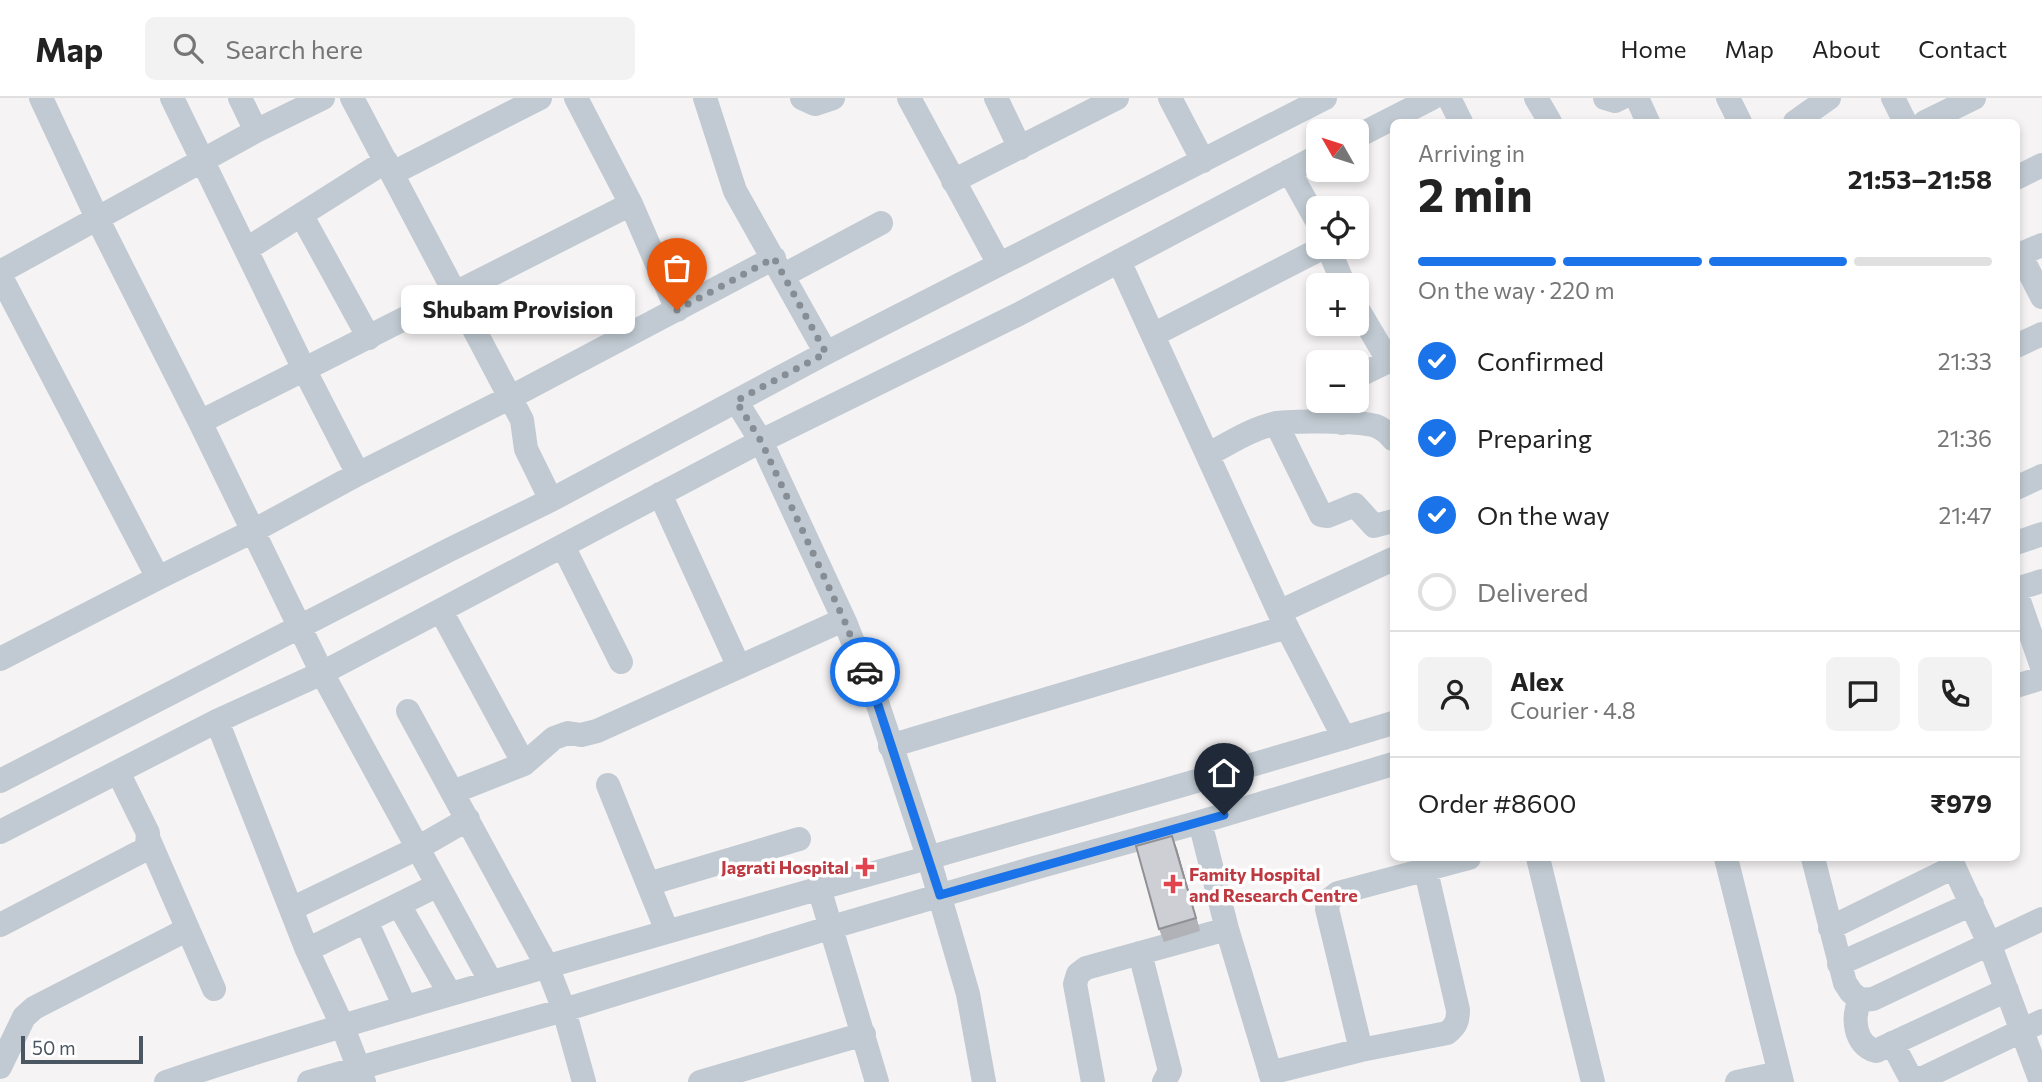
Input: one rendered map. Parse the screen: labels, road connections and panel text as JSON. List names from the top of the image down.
{
  "places": {
    "other": ["Shubam Provision"],
    "health": ["Jagrati Hospital", "Famity Hospital and Research Centre"]
  },
  "scale_bar": "50 m",
  "north": "top left",
  "page": {
    "header": "Map",
    "search": "Search here",
    "nav": [
      "Home",
      "Map",
      "About",
      "Contact"
    ],
    "map_buttons": ["+", "−"],
    "heading": ["2 min", "Arriving in", "21:53–21:58"],
    "panel": [
      "Alex",
      "Courier · 4.8",
      "Order #8600",
      "₹979"
    ],
    "bar": "On the way · 220 m",
    "bubble": "Shubam Provision",
    "list": [
      ["Confirmed", "21:33"],
      ["Preparing", "21:36"],
      ["On the way", "21:47"],
      "Delivered"
    ],
    "scale": "50 m"
  }
}
